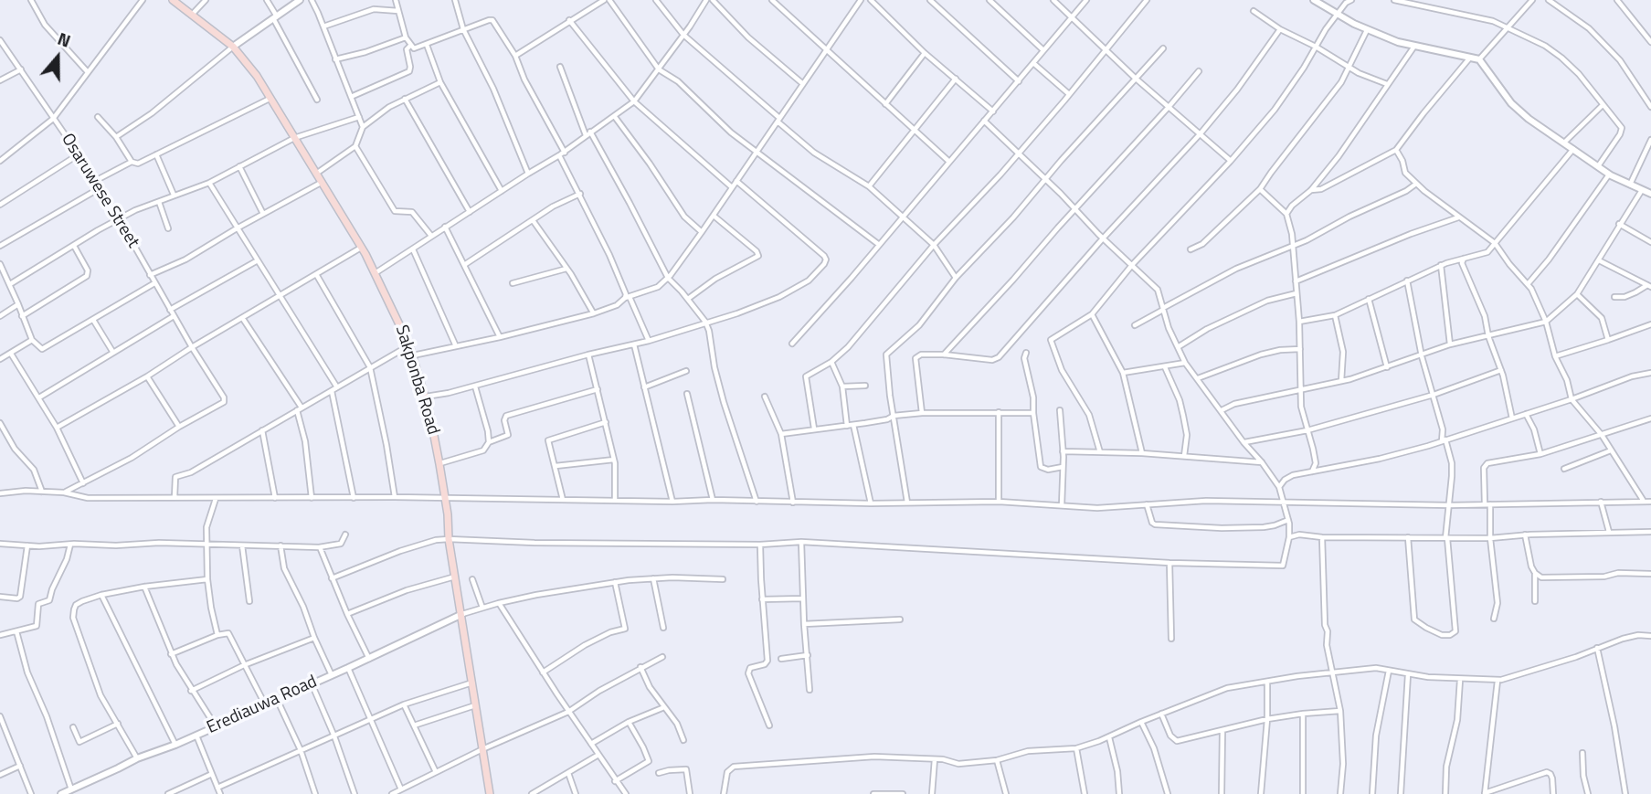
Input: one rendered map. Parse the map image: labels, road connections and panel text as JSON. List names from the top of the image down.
{
  "streets": {
    "main road": ["Sakponba Road"],
    "street": ["Osaruwese Street", "Erediauwa Road"]
  },
  "crossings": [
    ["Sakponba Road", "Erediauwa Road"]
  ],
  "north": "top"
}
